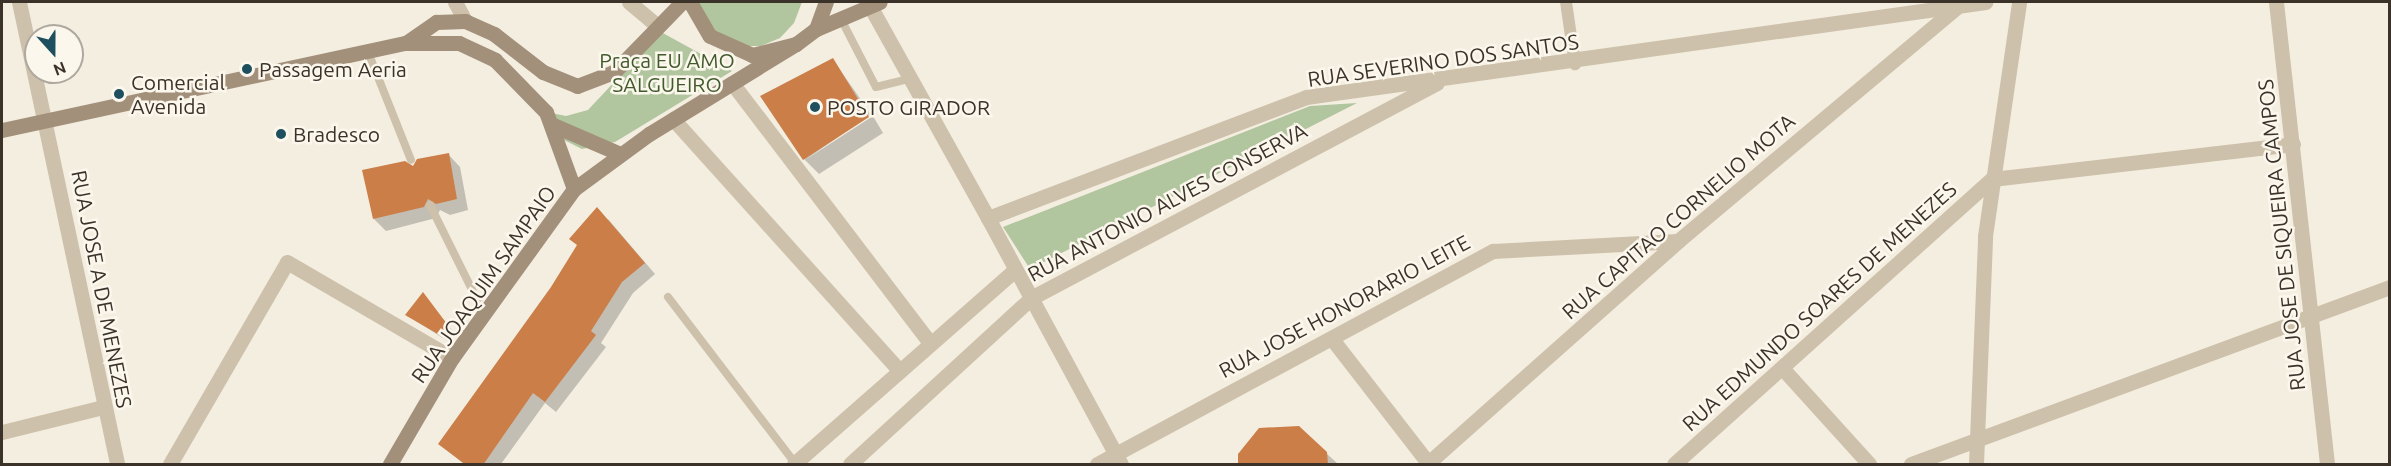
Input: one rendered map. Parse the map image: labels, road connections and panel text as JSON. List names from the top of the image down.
{
  "streets": {
    "main road": ["RUA JOAQUIM SAMPAIO"],
    "street": [
      "RUA SEVERINO DOS SANTOS",
      "RUA ANTONIO ALVES CONSERVA",
      "RUA CAPITAO CORNELIO MOTA",
      "RUA JOSE DE SIQUEIRA CAMPOS",
      "RUA JOSE A DE MENEZES",
      "RUA JOSE HONORARIO LEITE",
      "RUA EDMUNDO SOARES DE MENEZES"
    ]
  },
  "crossings": [
    ["RUA SEVERINO DOS SANTOS", "RUA ANTONIO ALVES CONSERVA"],
    ["RUA SEVERINO DOS SANTOS", "RUA CAPITAO CORNELIO MOTA"],
    ["RUA CAPITAO CORNELIO MOTA", "RUA JOSE HONORARIO LEITE"]
  ],
  "parks": ["Praça EU AMO SALGUEIRO"],
  "places": [
    "Passagem Aeria",
    "Comercial Avenida",
    "POSTO GIRADOR",
    "Bradesco"
  ],
  "north": "bottom"
}
